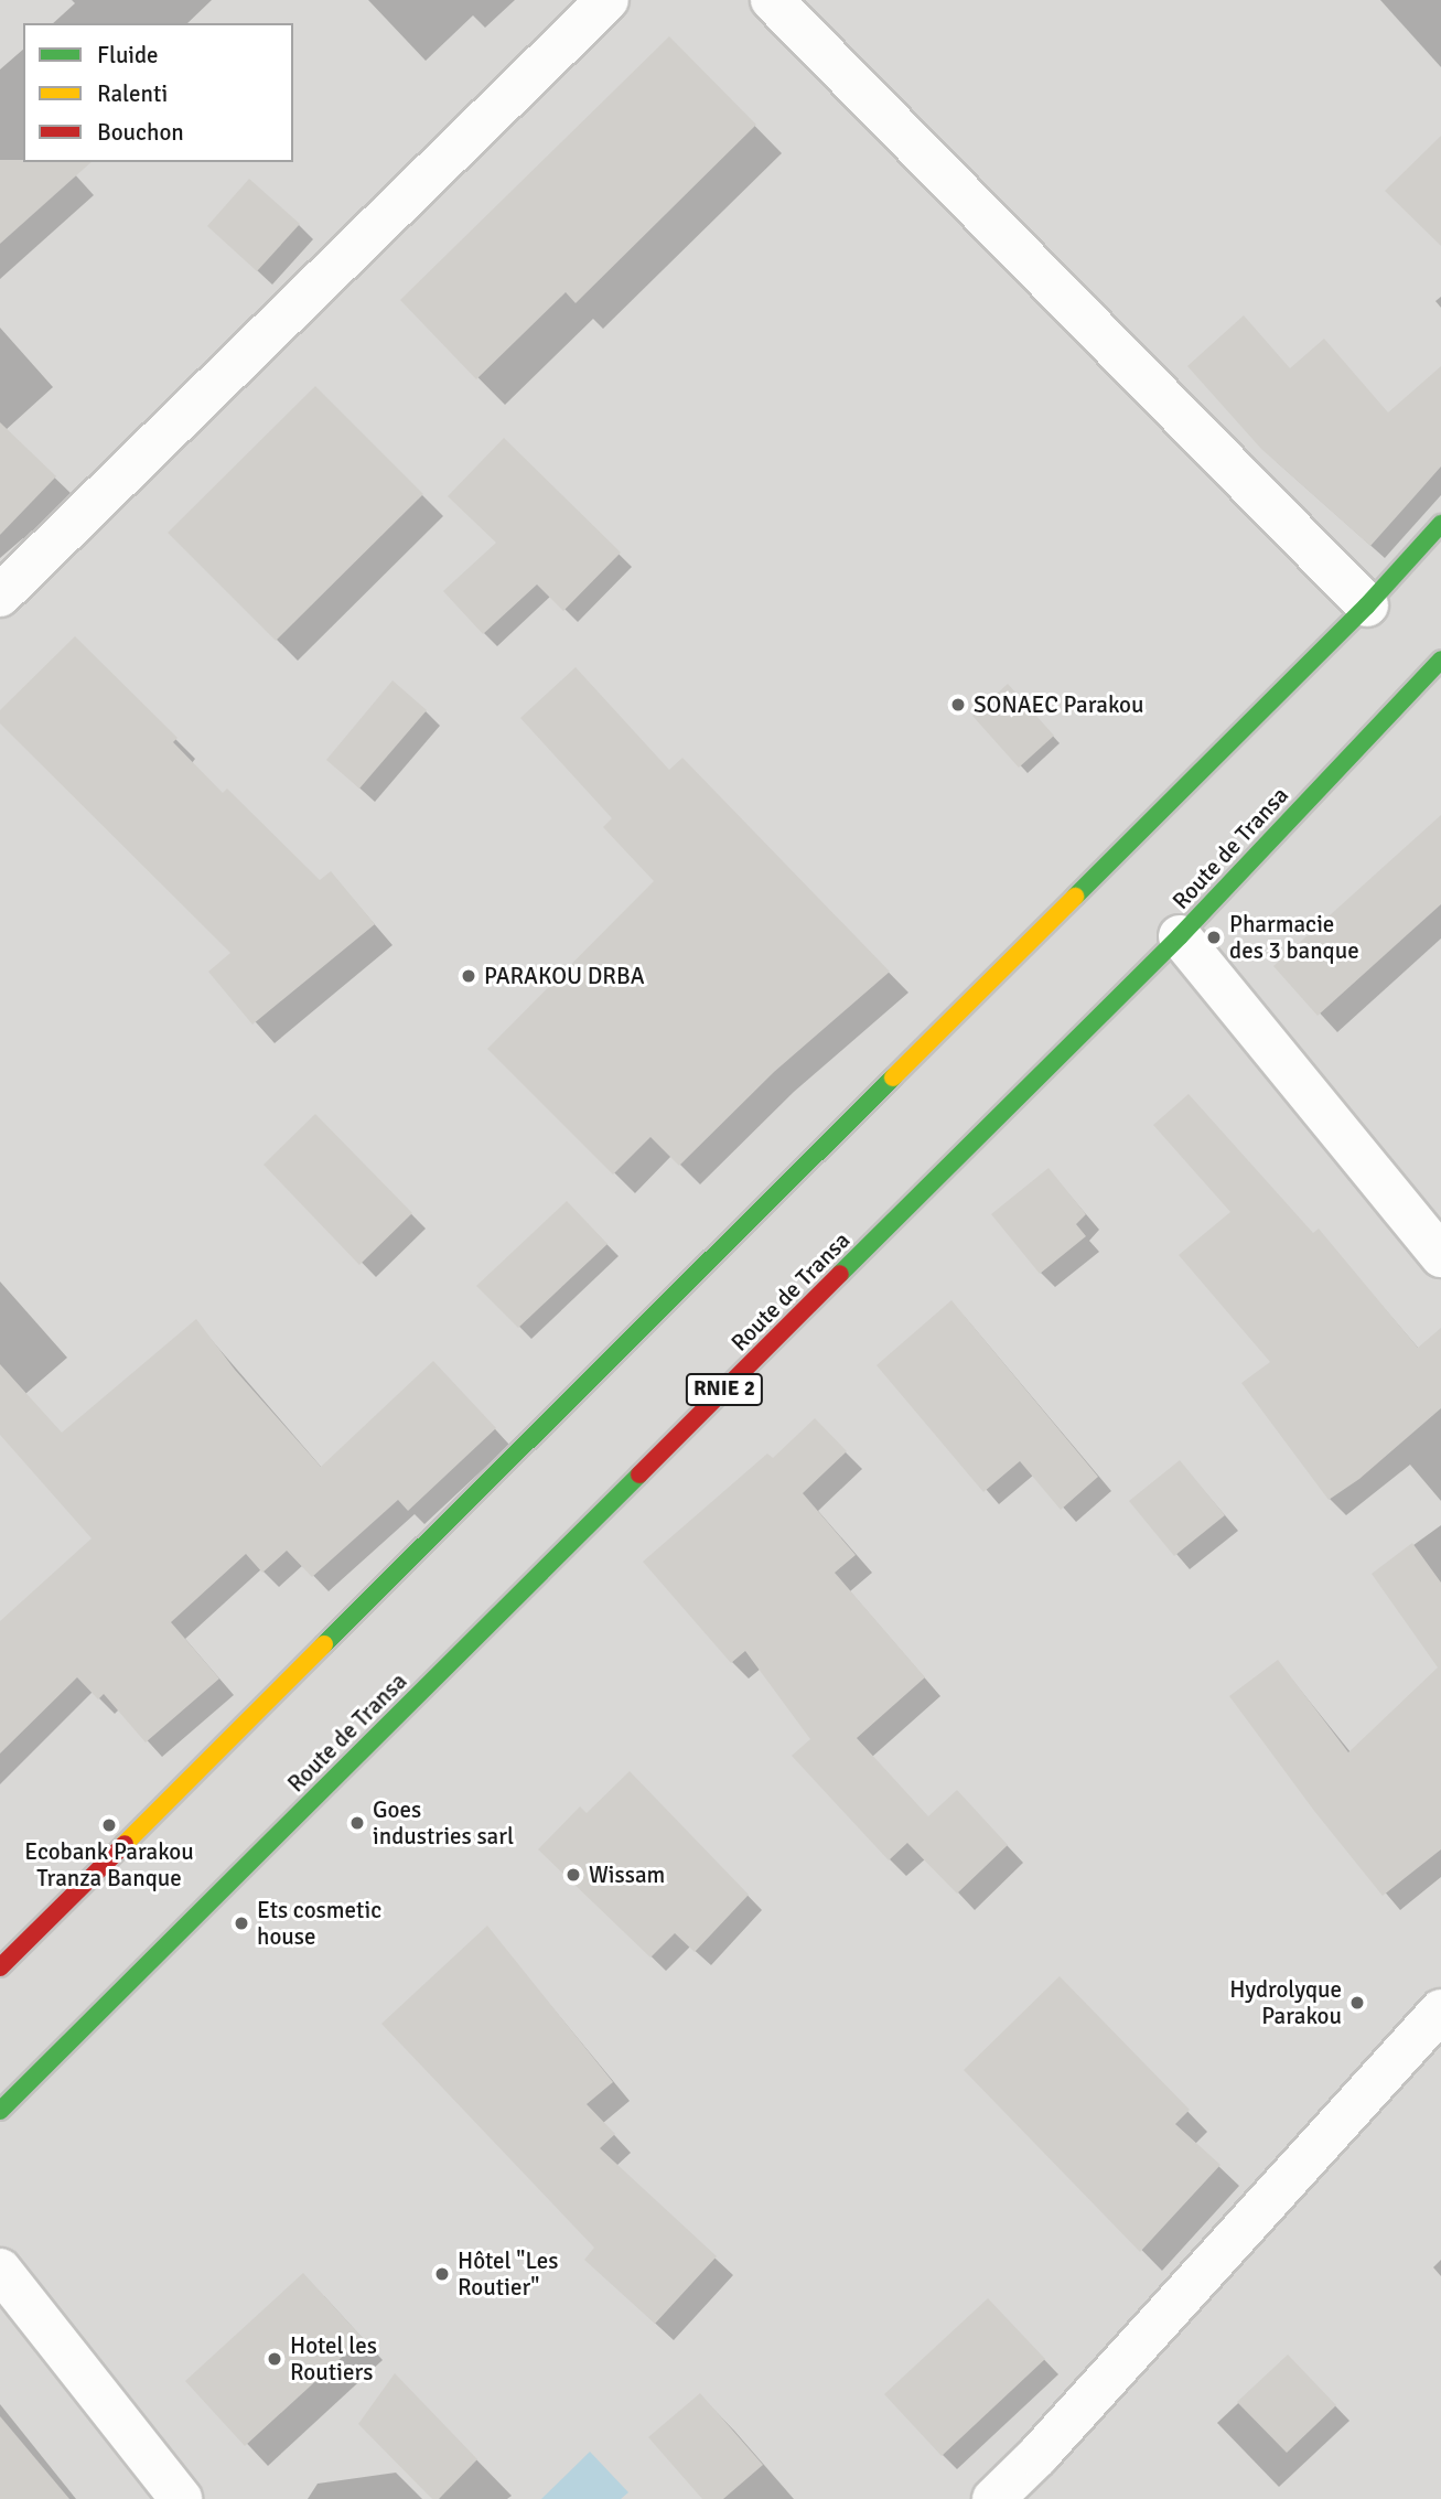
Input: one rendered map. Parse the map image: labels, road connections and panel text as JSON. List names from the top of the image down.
{
  "streets": {
    "main road": ["Route de Transa", "RNIE 2"]
  },
  "places": [
    "SONAEC Parakou",
    "Pharmacie des 3 banque",
    "PARAKOU DRBA",
    "Goes industries sarl",
    "Ecobank Parakou Tranza Banque",
    "Wissam",
    "Ets cosmetic house",
    "Hydrolyque Parakou",
    "Hôtel \"Les Routier\"",
    "Hotel les Routiers"
  ],
  "legend": ["Fluide", "Ralenti", "Bouchon"]
}
